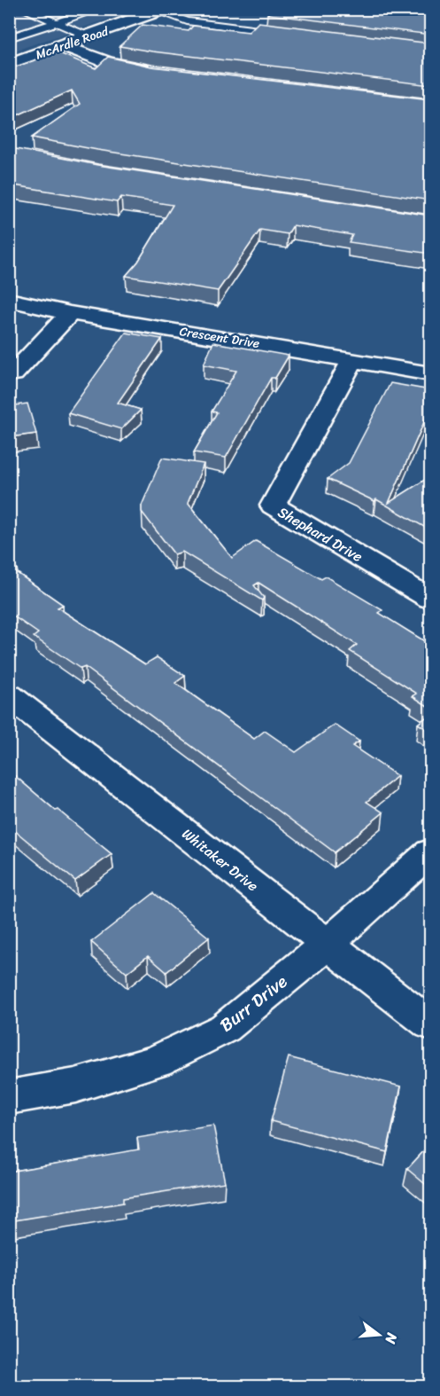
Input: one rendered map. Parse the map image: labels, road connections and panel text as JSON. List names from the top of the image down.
{
  "streets": {
    "street": [
      "McArdle Road",
      "Crescent Drive",
      "Shephard Drive",
      "Whitaker Drive",
      "Burr Drive"
    ]
  },
  "crossings": [
    ["Crescent Drive", "Shephard Drive"],
    ["Whitaker Drive", "Burr Drive"]
  ],
  "north": "right"
}
